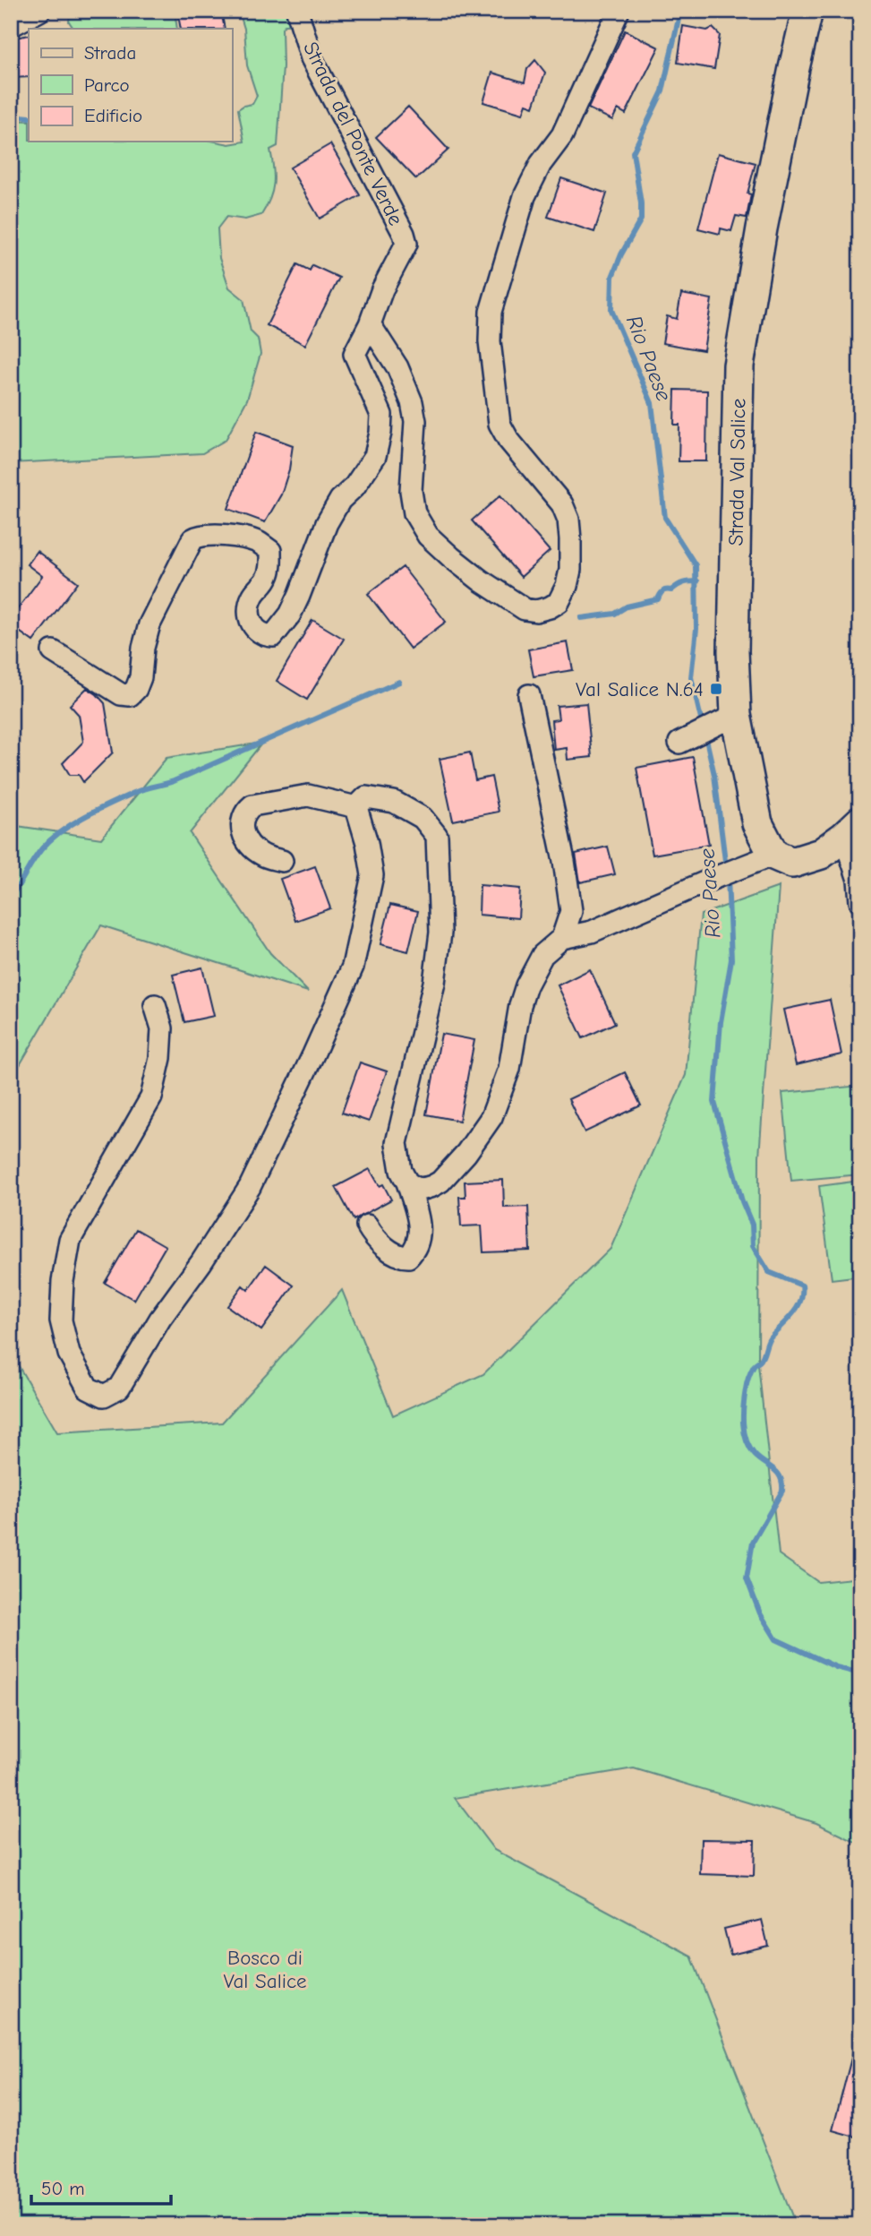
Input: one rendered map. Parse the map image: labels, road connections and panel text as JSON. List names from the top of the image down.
{
  "streets": {
    "street": ["Strada del Ponte Verde", "Strada Val Salice"]
  },
  "water": ["Rio Paese"],
  "parks": ["Bosco di Val Salice"],
  "places": {
    "transit": ["Val Salice N.64"]
  },
  "legend": ["Strada", "Parco", "Edificio"],
  "scale_bar": "50 m"
}
